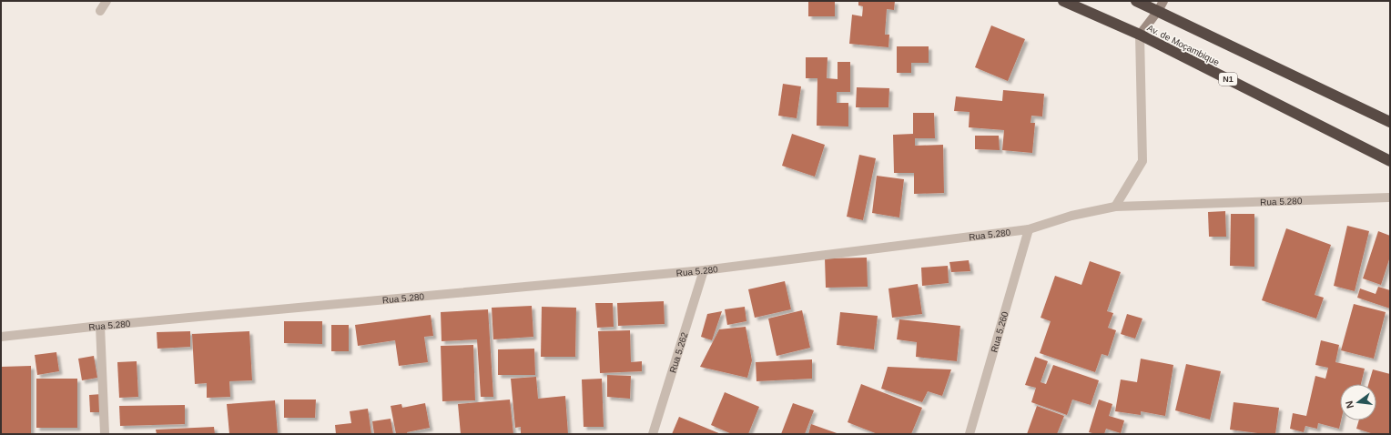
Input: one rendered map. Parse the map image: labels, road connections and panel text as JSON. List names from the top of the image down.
{
  "streets": {
    "highway": ["Av. de Moçambique", "N1"],
    "street": ["Rua 5.280", "Rua 5.260", "Rua 5.262"]
  },
  "crossings": [
    ["Rua 5.280", "Rua 5.260"],
    ["Rua 5.280", "Rua 5.262"]
  ],
  "north": "left"
}
